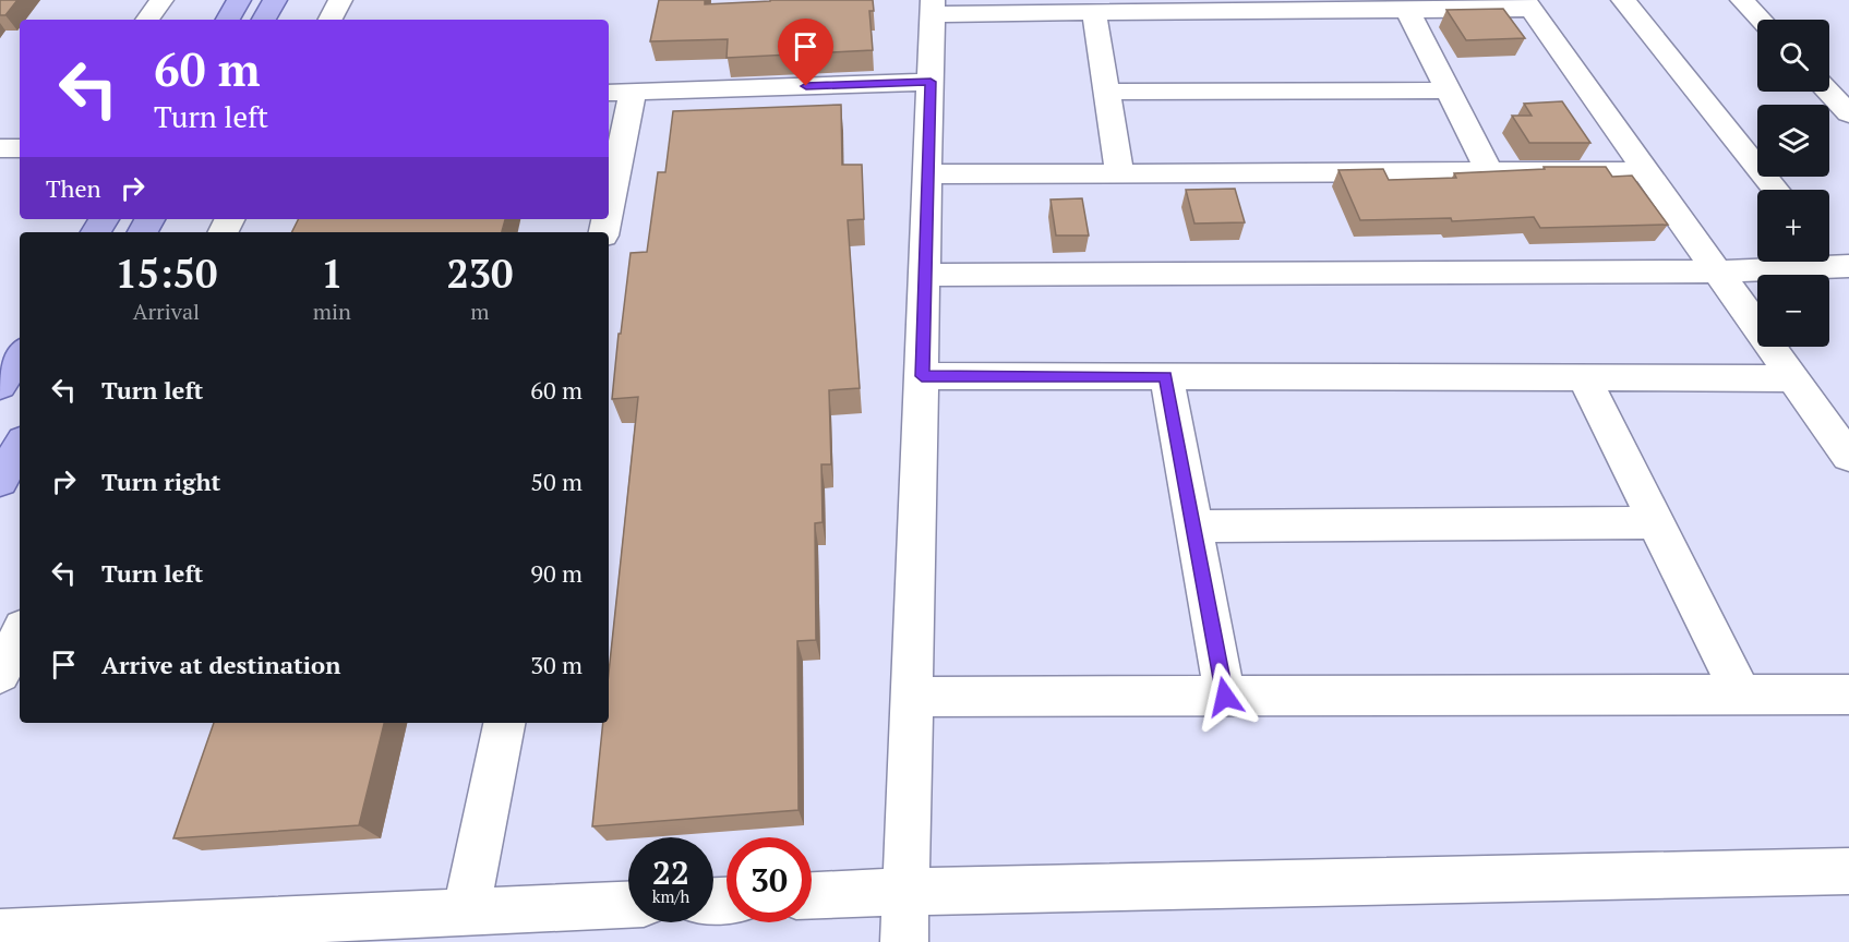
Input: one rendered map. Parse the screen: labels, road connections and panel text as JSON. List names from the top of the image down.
{
  "page": {
    "map_buttons": ["+", "−"],
    "turn": ["60 m", "Turn left"],
    "then": "Then",
    "eta": [
      "15:50",
      "Arrival",
      "1",
      "min",
      "230",
      "m"
    ],
    "list": [
      {
        "name": "Turn left",
        "value": "60 m"
      },
      {
        "name": "Turn right",
        "value": "50 m"
      },
      {
        "name": "Turn left",
        "value": "90 m"
      },
      {
        "name": "Arrive at destination",
        "value": "30 m"
      }
    ],
    "speed": "22 km/h",
    "limit": "30"
  }
}
